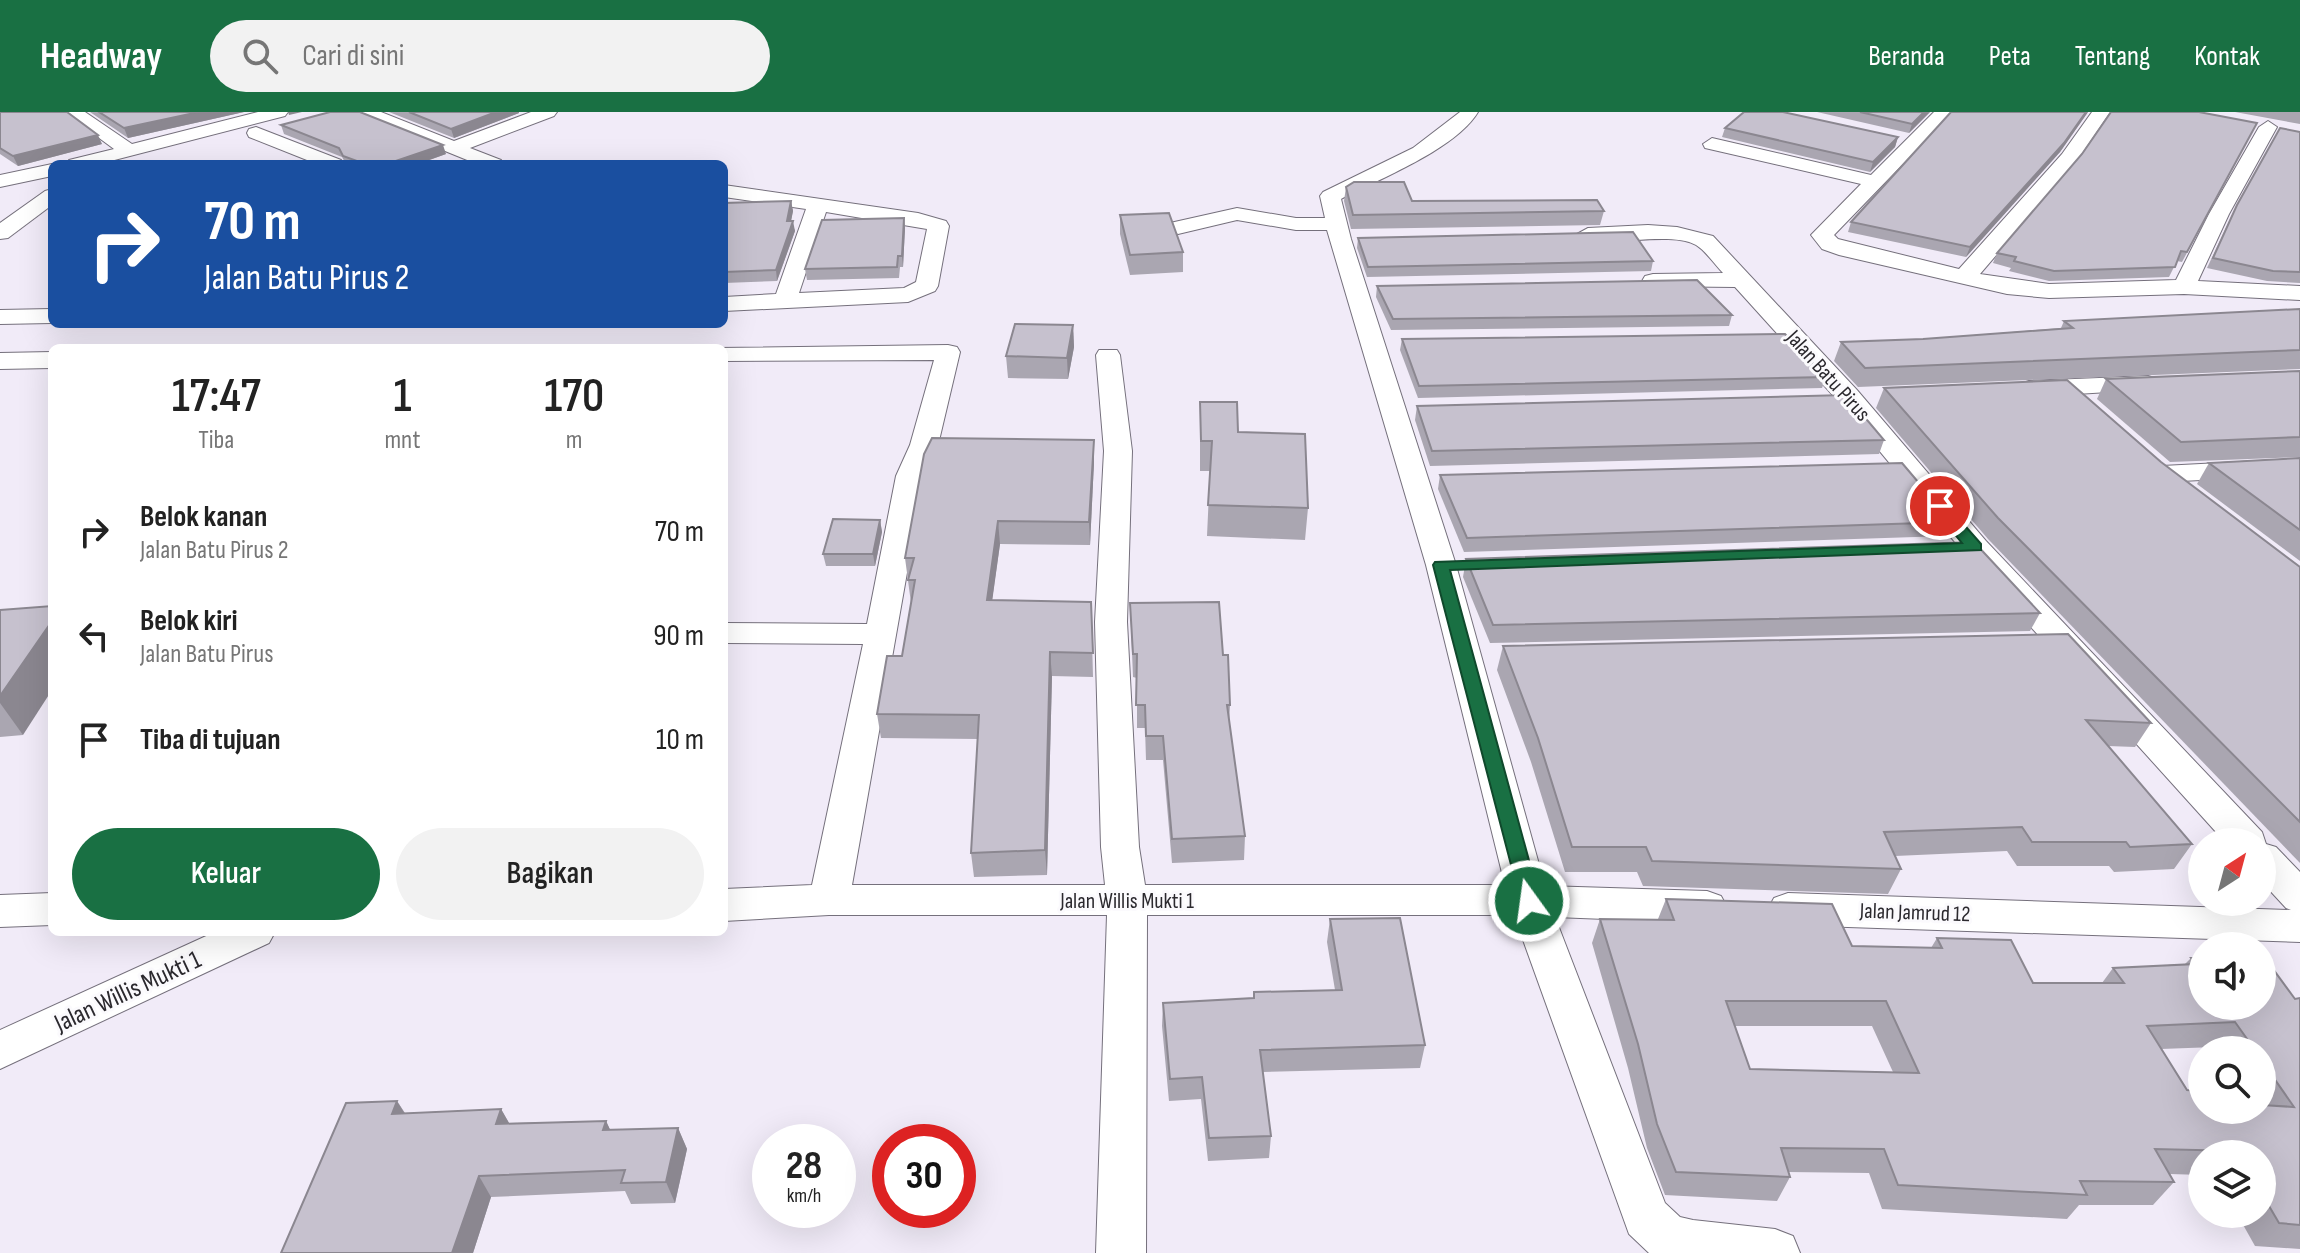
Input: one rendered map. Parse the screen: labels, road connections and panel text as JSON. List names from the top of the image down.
{
  "streets": {
    "street": ["Jalan Batu Pirus", "Jalan Willis Mukti 1", "Jalan Jamrud 12"]
  },
  "crossings": [
    ["Jalan Willis Mukti 1", "Jalan Jamrud 12"]
  ],
  "north": "top right",
  "page": {
    "header": "Headway",
    "search": "Cari di sini",
    "nav": [
      "Beranda",
      "Peta",
      "Tentang",
      "Kontak"
    ],
    "turn": ["70 m", "Jalan Batu Pirus 2"],
    "eta": [
      "17:47",
      "Tiba",
      "1",
      "mnt",
      "170",
      "m"
    ],
    "list": [
      {
        "name": "Belok kanan",
        "note": "Jalan Batu Pirus 2",
        "value": "70 m"
      },
      {
        "name": "Belok kiri",
        "note": "Jalan Batu Pirus",
        "value": "90 m"
      },
      {
        "name": "Tiba di tujuan",
        "value": "10 m"
      }
    ],
    "buttons": ["Keluar", "Bagikan"],
    "speed": "28 km/h",
    "limit": "30"
  }
}
